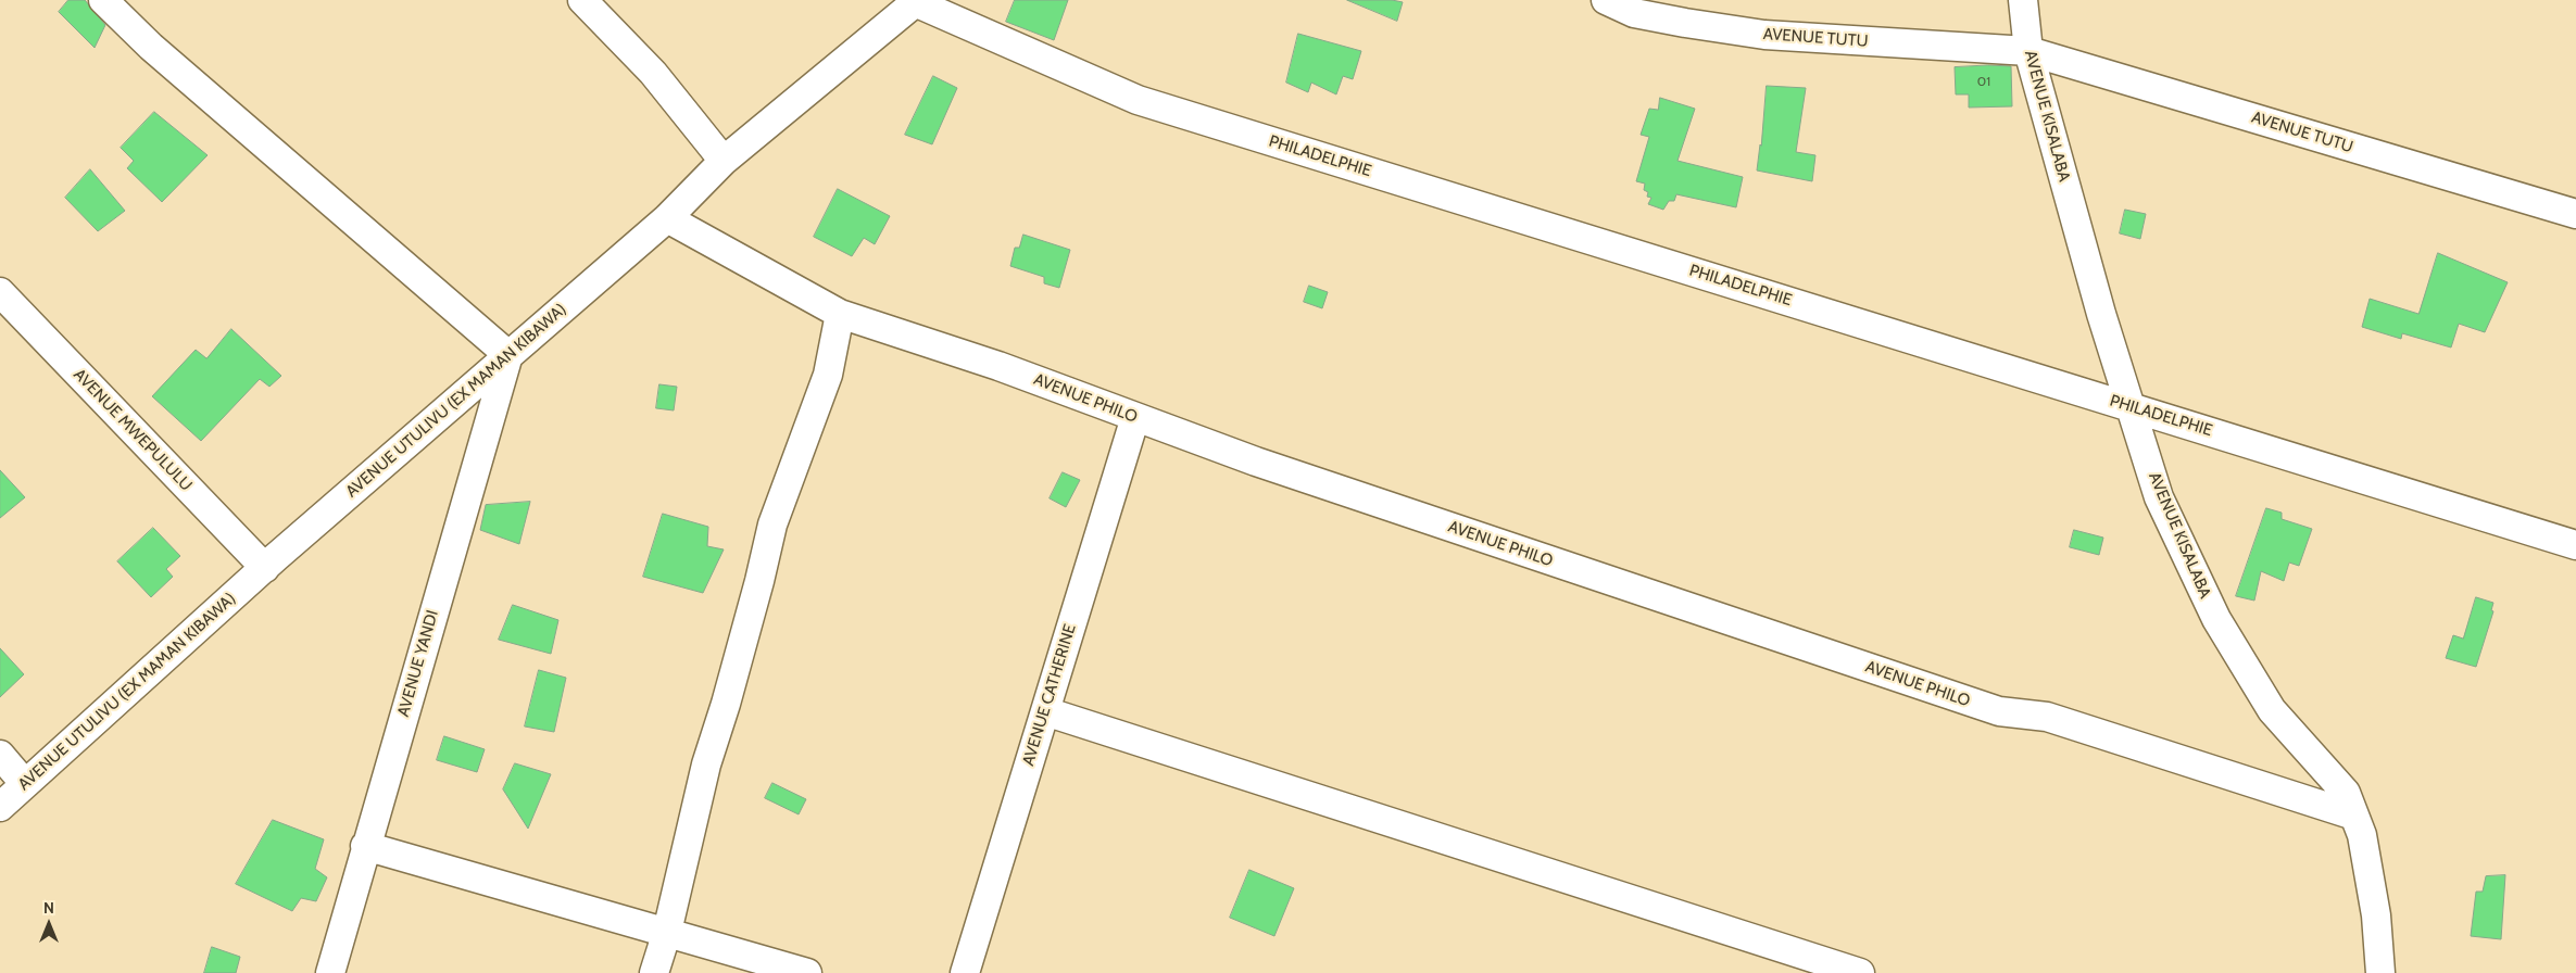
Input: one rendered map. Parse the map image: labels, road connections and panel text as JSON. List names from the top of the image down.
{
  "streets": {
    "street": [
      "AVENUE TUTU",
      "AVENUE KISALABA",
      "PHILADELPHIE",
      "AVENUE PHILO",
      "AVENUE UTULIVU (EX MAMAN KIBAWA)",
      "AVENUE MWEPULULU",
      "AVENUE YANDI",
      "AVENUE CATHERINE"
    ]
  },
  "crossings": [
    ["AVENUE TUTU", "AVENUE KISALABA"],
    ["AVENUE KISALABA", "PHILADELPHIE"],
    ["AVENUE KISALABA", "AVENUE PHILO"],
    ["PHILADELPHIE", "AVENUE UTULIVU (EX MAMAN KIBAWA)"],
    ["AVENUE PHILO", "AVENUE UTULIVU (EX MAMAN KIBAWA)"],
    ["AVENUE PHILO", "AVENUE CATHERINE"],
    ["AVENUE UTULIVU (EX MAMAN KIBAWA)", "AVENUE MWEPULULU"],
    ["AVENUE UTULIVU (EX MAMAN KIBAWA)", "AVENUE YANDI"]
  ],
  "house_numbers": ["01"],
  "north": "top"
}
